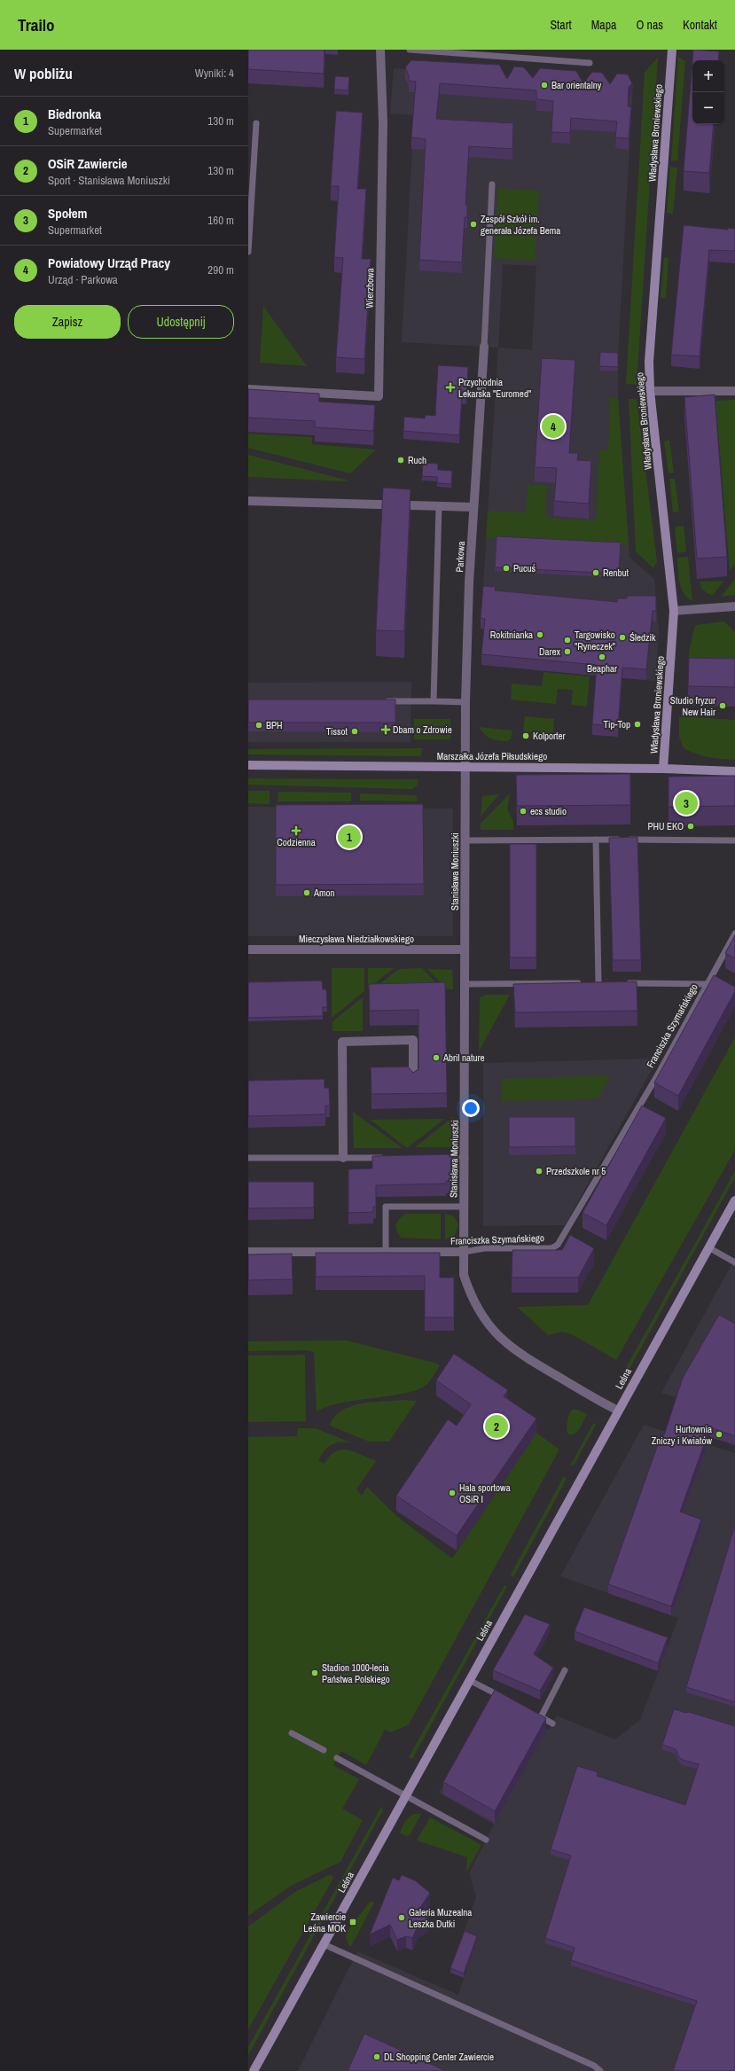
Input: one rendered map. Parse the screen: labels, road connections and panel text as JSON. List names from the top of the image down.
{
  "streets": {
    "street": [
      "Władysława Broniewskiego",
      "Wierzbowa",
      "Parkowa",
      "Marszałka Józefa Piłsudskiego",
      "Stanisława Moniuszki",
      "Mieczysława Niedziałkowskiego",
      "Franciszka Szymańskiego",
      "Leśna"
    ]
  },
  "crossings": [
    ["Władysława Broniewskiego", "Marszałka Józefa Piłsudskiego"],
    ["Parkowa", "Marszałka Józefa Piłsudskiego"],
    ["Parkowa", "Stanisława Moniuszki"],
    ["Marszałka Józefa Piłsudskiego", "Stanisława Moniuszki"],
    ["Stanisława Moniuszki", "Mieczysława Niedziałkowskiego"],
    ["Stanisława Moniuszki", "Franciszka Szymańskiego"],
    ["Stanisława Moniuszki", "Leśna"]
  ],
  "places": {
    "other": [
      "Bar orientalny",
      "Zespół Szkół im. generała Józefa Bema",
      "Ruch",
      "Pucuś",
      "Renbut",
      "Rokitnianka",
      "Śledzik",
      "Targowisko \"Ryneczek\"",
      "Darex",
      "Beaphar",
      "Studio fryzur New Hair",
      "Tip-Top",
      "BPH",
      "Tissot",
      "Kolporter",
      "ecs studio",
      "PHU EKO",
      "Amon",
      "Abril nature",
      "Przedszkole nr 5",
      "Hurtownia Zniczy i Kwiatów",
      "Hala sportowa OSiR I",
      "Stadion 1000-lecia Państwa Polskiego",
      "Galeria Muzealna Leszka Dutki",
      "DL Shopping Center Zawiercie"
    ],
    "health": ["Przychodnia Lekarska \"Euromed\"", "Dbam o Zdrowie", "Codzienna"],
    "transit": ["Zawiercie Leśna MOK"]
  },
  "page": {
    "header": "Trailo",
    "nav": [
      "Start",
      "Mapa",
      "O nas",
      "Kontakt"
    ],
    "heading": ["W pobliżu", "Wyniki: 4"],
    "map_buttons": ["+", "−"],
    "list": [
      {
        "mark": "1",
        "name": "Biedronka",
        "note": "Supermarket",
        "value": "130 m"
      },
      {
        "mark": "2",
        "name": "OSiR Zawiercie",
        "note": "Sport · Stanisława Moniuszki",
        "value": "130 m"
      },
      {
        "mark": "3",
        "name": "Społem",
        "note": "Supermarket",
        "value": "160 m"
      },
      {
        "mark": "4",
        "name": "Powiatowy Urząd Pracy",
        "note": "Urząd · Parkowa",
        "value": "290 m"
      }
    ],
    "buttons": ["Zapisz", "Udostępnij"],
    "pins": [
      "4",
      "3",
      "1",
      "2"
    ]
  }
}
